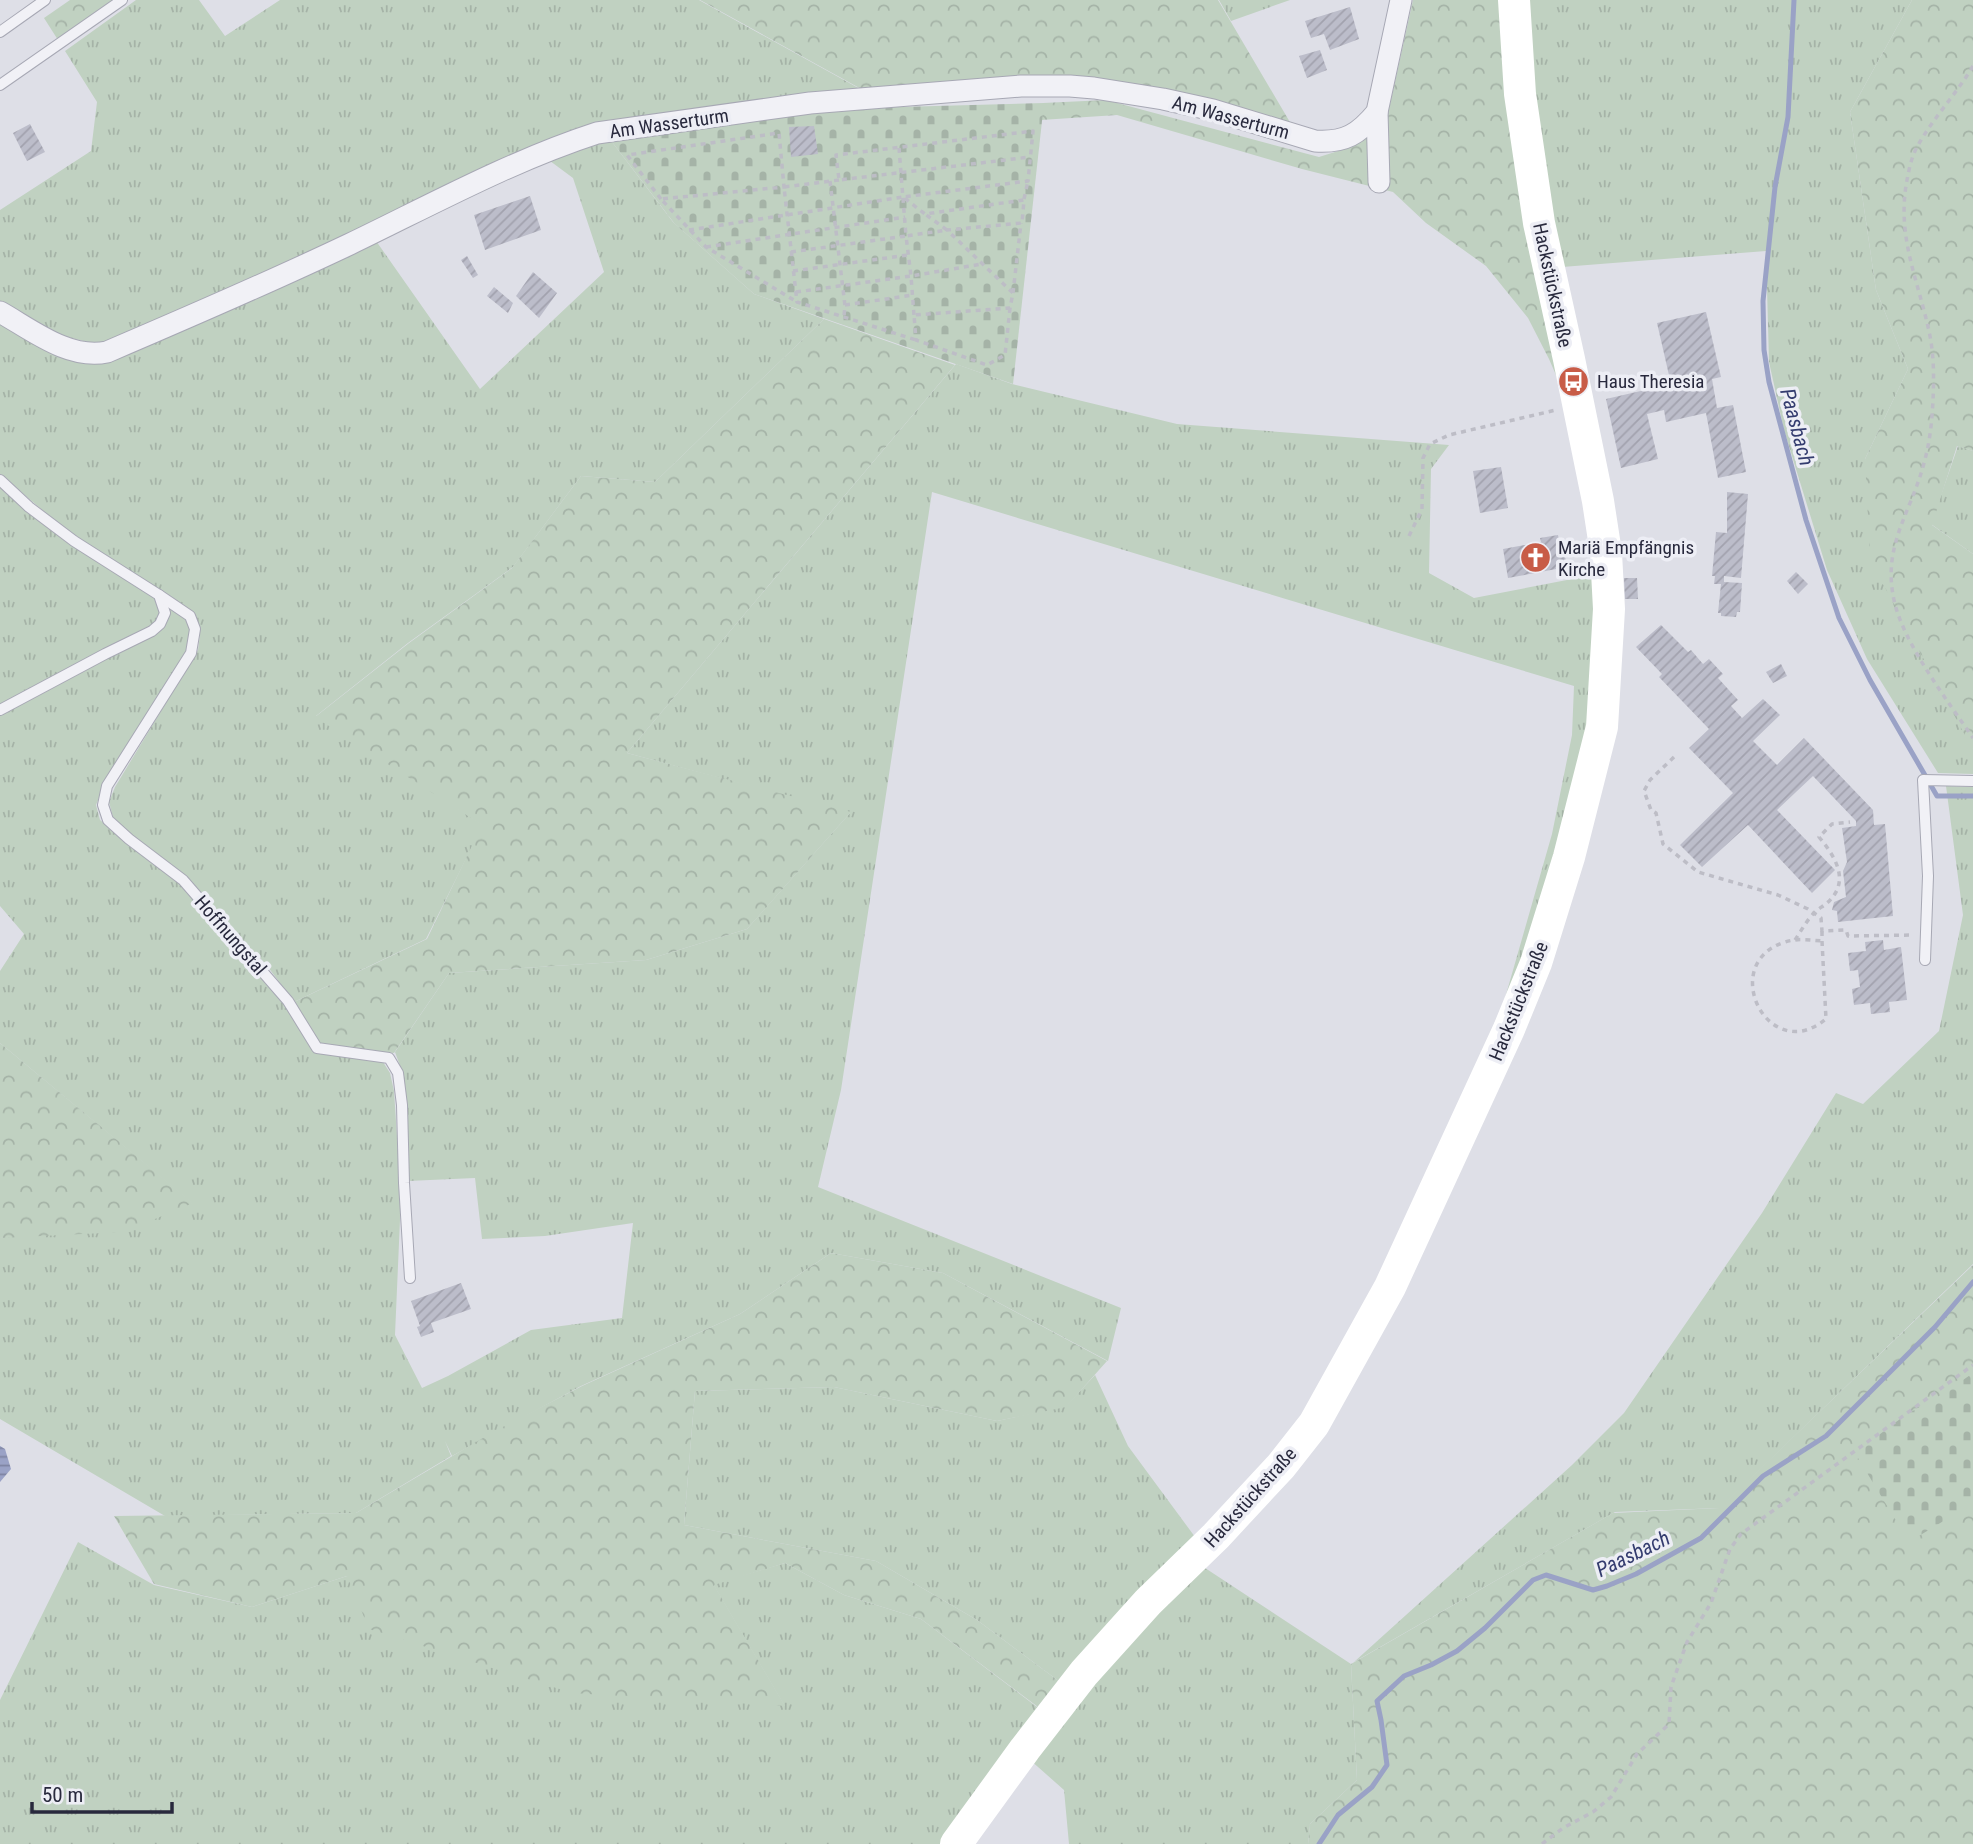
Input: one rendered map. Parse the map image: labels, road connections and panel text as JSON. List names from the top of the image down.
{
  "streets": {
    "street": ["Am Wasserturm", "Hackstückstraße"],
    "lane": ["Hoffnungstal"]
  },
  "water": ["Paasbach"],
  "places": {
    "bus stop": ["Haus Theresia"],
    "church": ["Mariä Empfängnis Kirche"]
  },
  "scale_bar": "50 m"
}
